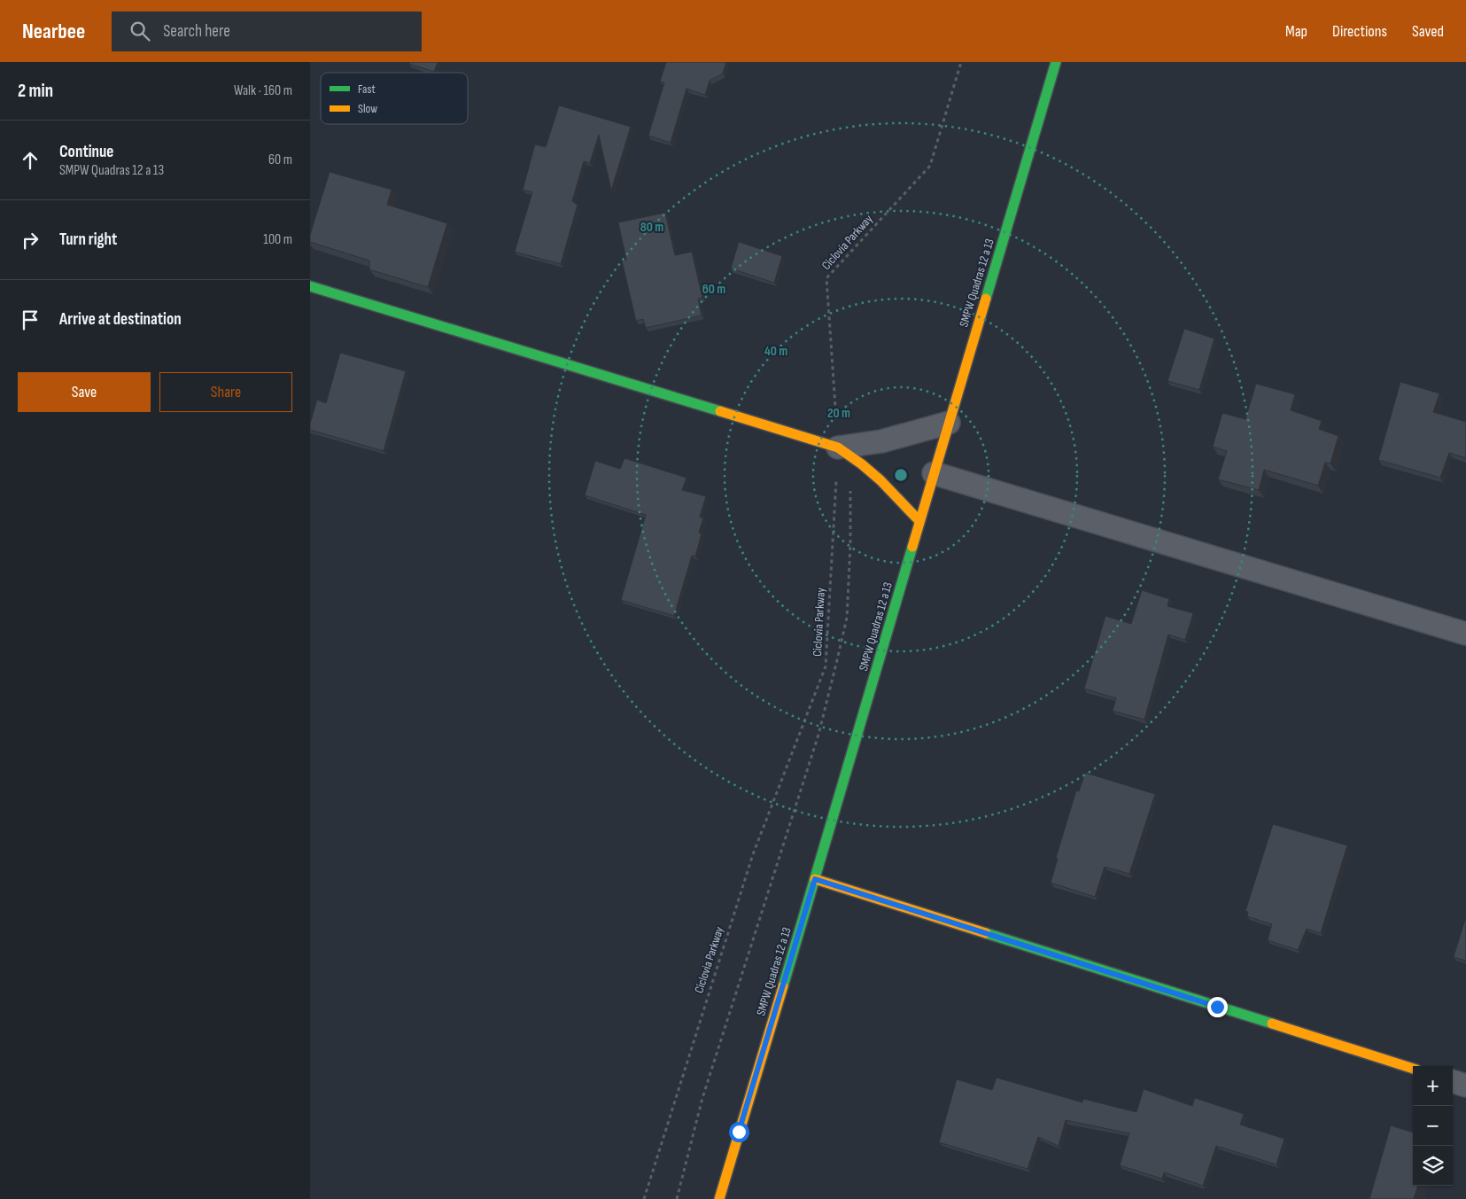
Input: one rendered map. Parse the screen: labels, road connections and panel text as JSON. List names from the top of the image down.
{
  "streets": {
    "street": ["SMPW Quadras 12 a 13"],
    "path": ["Ciclovia Parkway"]
  },
  "legend": ["Fast", "Slow"],
  "page": {
    "header": "Nearbee",
    "search": "Search here",
    "nav": ["Map", "Directions", "Saved"],
    "heading": ["2 min", "Walk · 160 m"],
    "list": [
      ["Continue", "SMPW Quadras 12 a 13", "60 m"],
      ["Turn right", "100 m"],
      "Arrive at destination"
    ],
    "buttons": ["Save", "Share"],
    "map_buttons": ["+", "−"]
  },
  "rings": [
    "80 m",
    "60 m",
    "40 m",
    "20 m"
  ]
}
